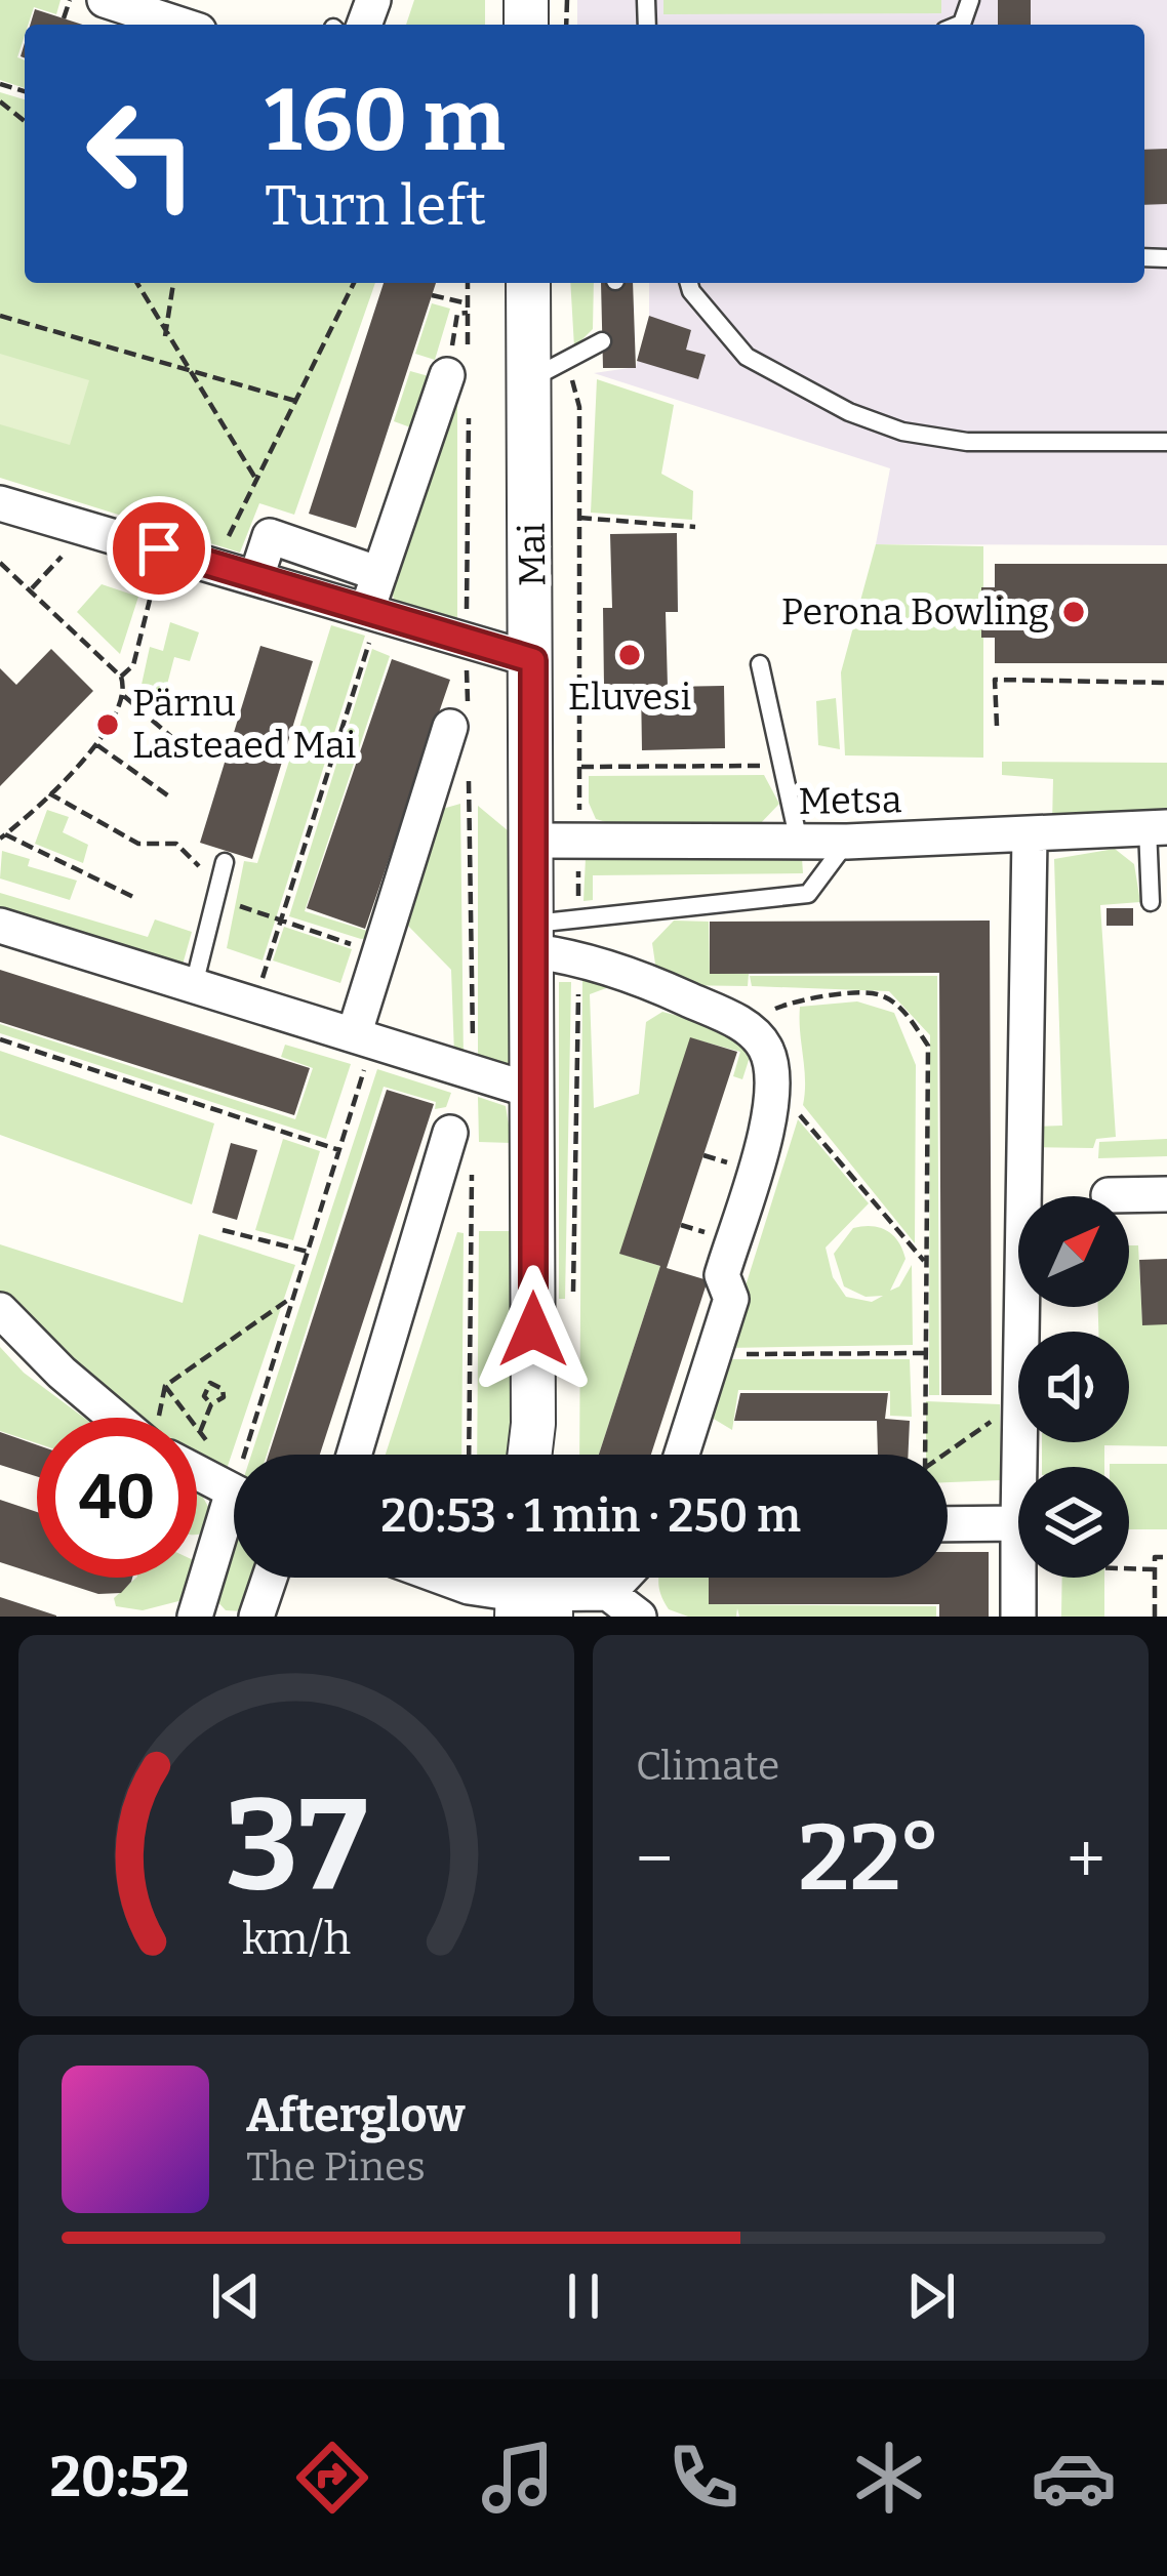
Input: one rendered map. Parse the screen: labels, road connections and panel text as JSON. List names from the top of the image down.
{
  "streets": {
    "street": ["Mai", "Metsa"]
  },
  "crossings": [
    ["Mai", "Metsa"]
  ],
  "places": ["Perona Bowling", "Eluvesi", "Pärnu Lasteaed Mai"],
  "north": "top right",
  "page": {
    "turn": ["160 m", "Turn left"],
    "limit": "40",
    "trip": "20:53 · 1 min · 250 m",
    "tile": "Climate",
    "heat": ["−", "22°", "+"],
    "song": ["Afterglow", "The Pines"],
    "tabs": "20:52",
    "gauge": ["37", "km/h"]
  }
}
